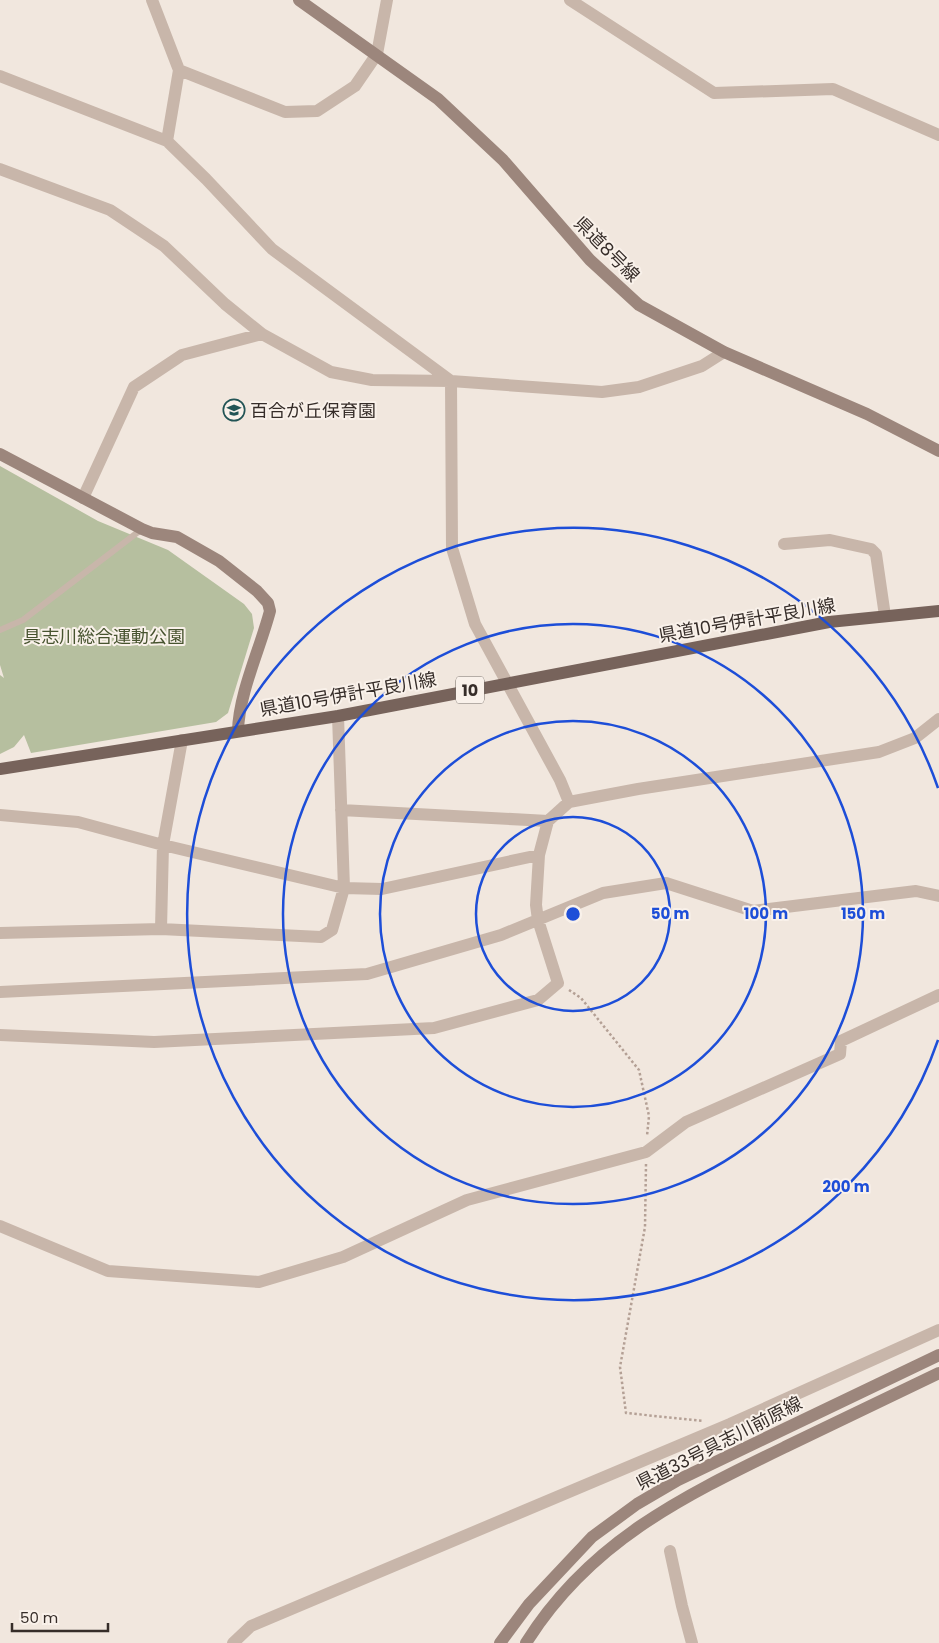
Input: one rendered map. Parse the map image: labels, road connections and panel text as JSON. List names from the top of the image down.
{
  "streets": {
    "main road": [
      "県道8号線",
      "県道10号伊計平良川線",
      "10",
      "県道33号具志川前原線"
    ]
  },
  "parks": ["具志川総合運動公園"],
  "places": {
    "school or university": ["百合が丘保育園"]
  },
  "scale_bar": "50 m",
  "rings": [
    "50 m",
    "100 m",
    "150 m",
    "200 m"
  ]
}
